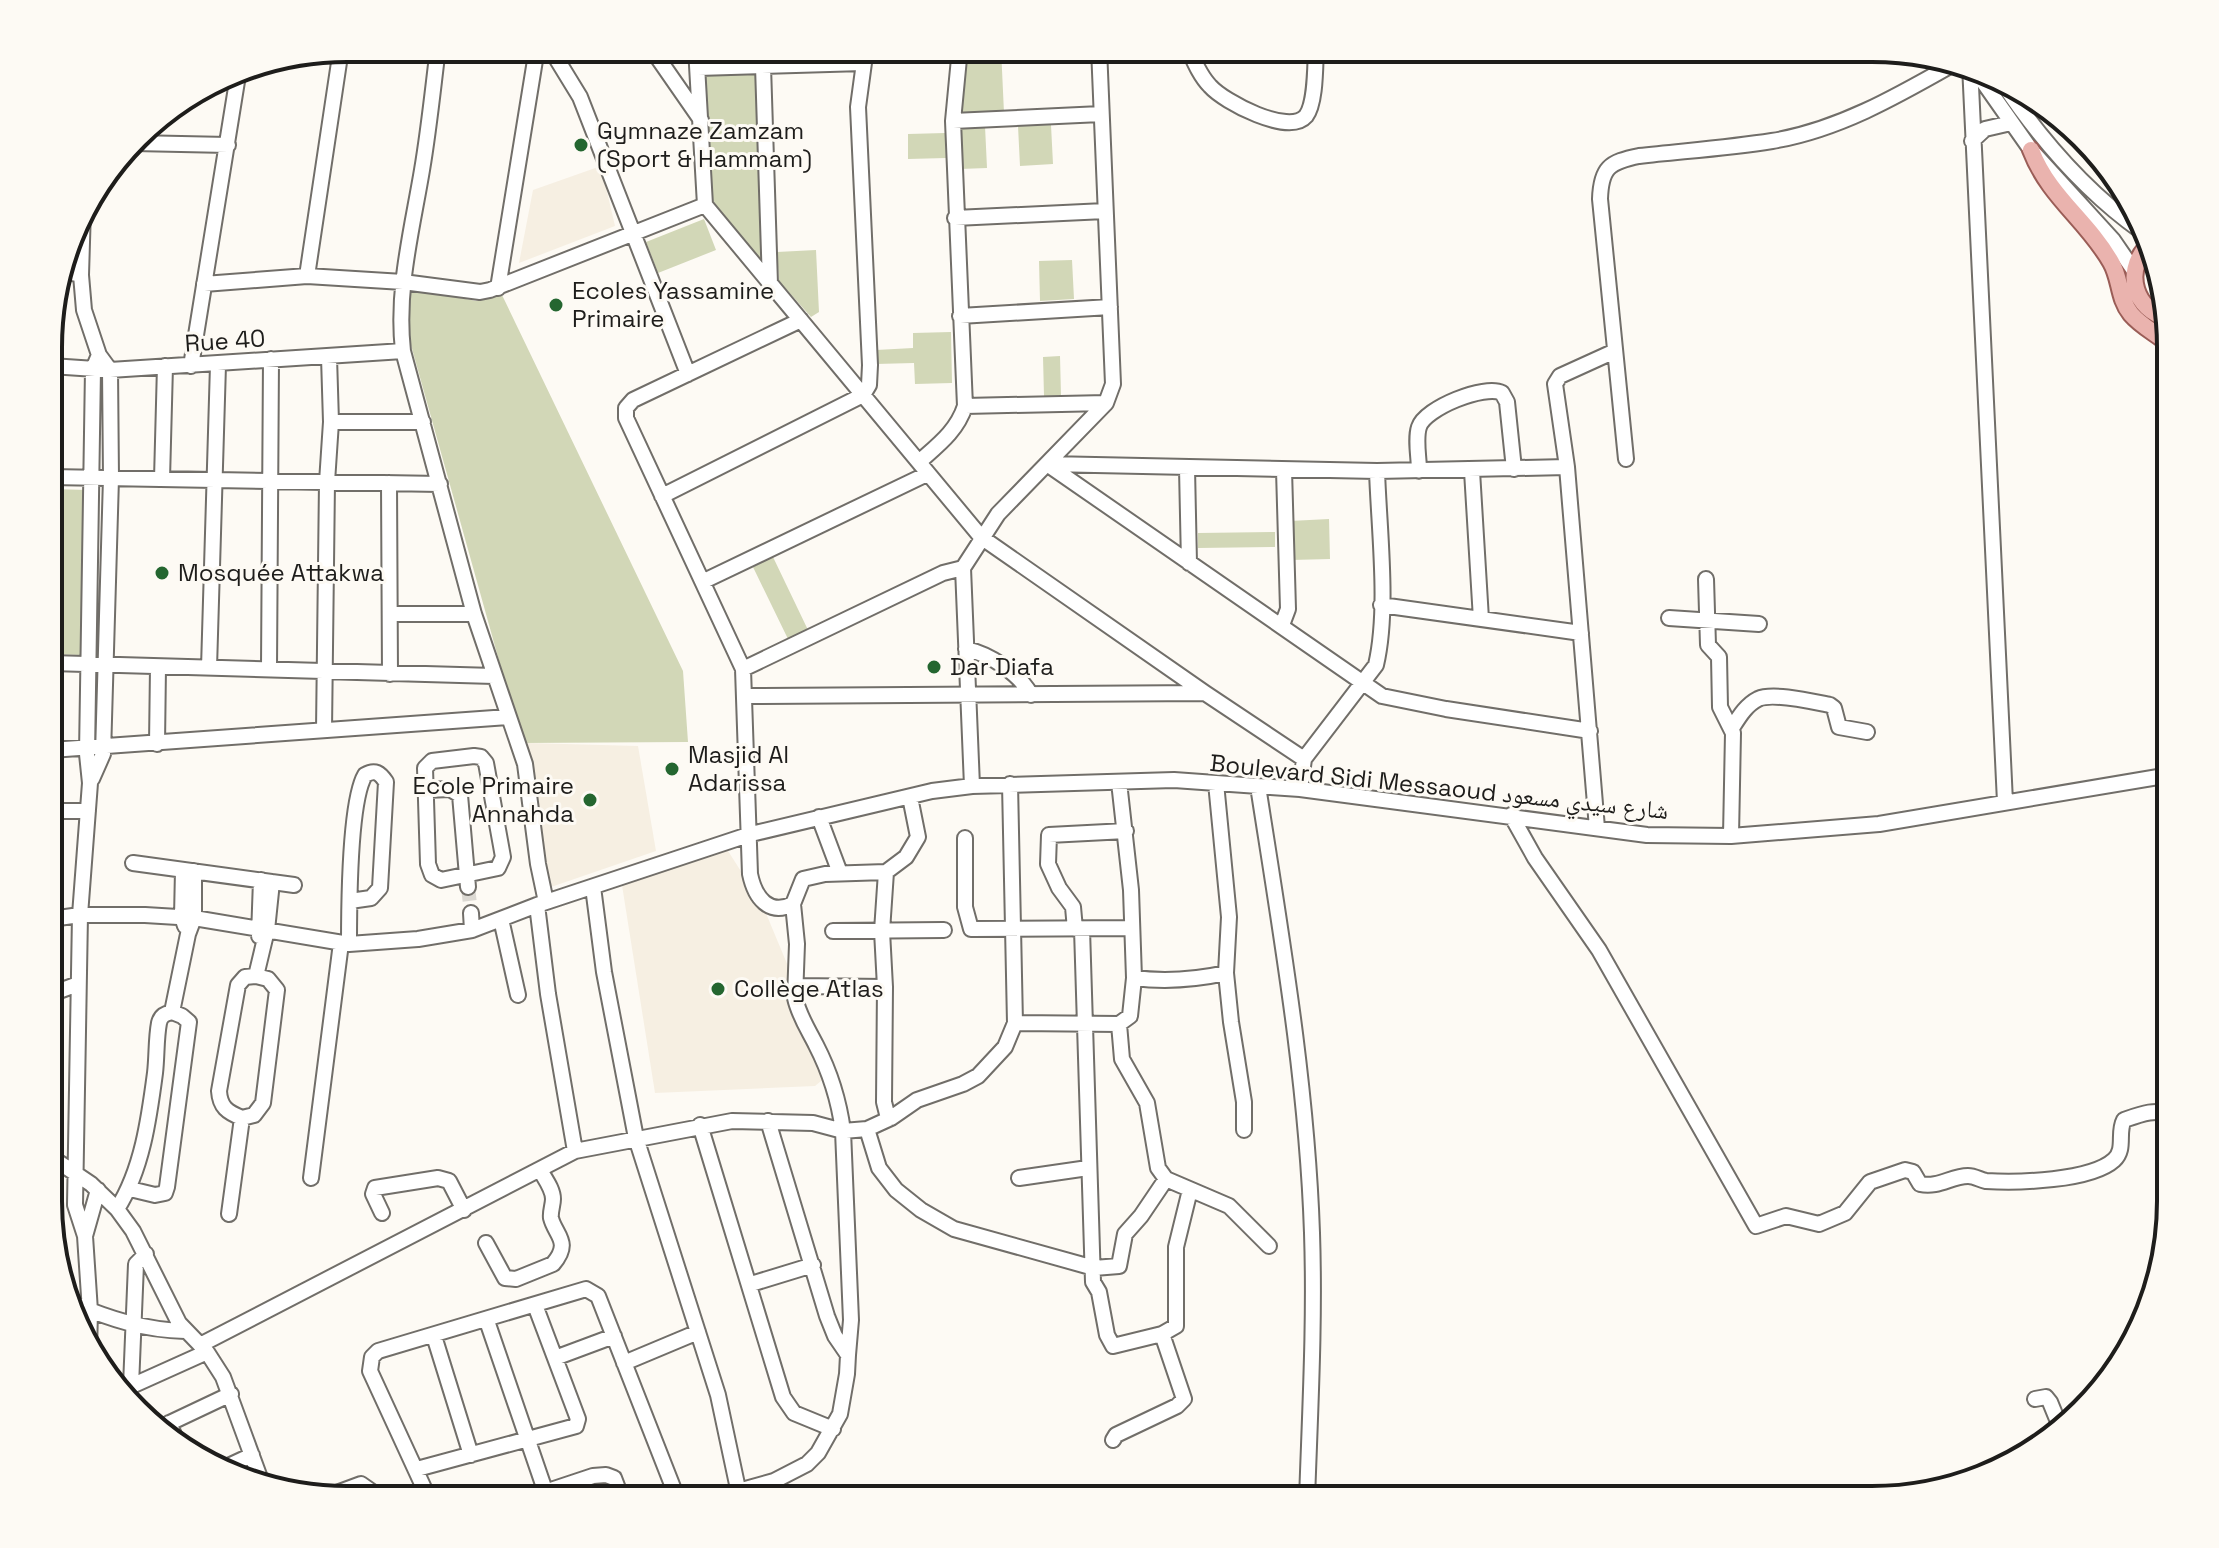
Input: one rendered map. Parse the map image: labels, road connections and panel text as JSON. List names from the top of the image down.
{
  "streets": {
    "street": ["Rue 40", "Boulevard Sidi Messaoud شارع سيدي مسعود"]
  },
  "places": [
    "Gymnaze Zamzam (Sport & Hammam)",
    "Ecoles Yassamine Primaire",
    "Mosquée Attakwa",
    "Dar Diafa",
    "Masjid Al Adarissa",
    "Ecole Primaire Annahda",
    "Collège Atlas"
  ]
}
